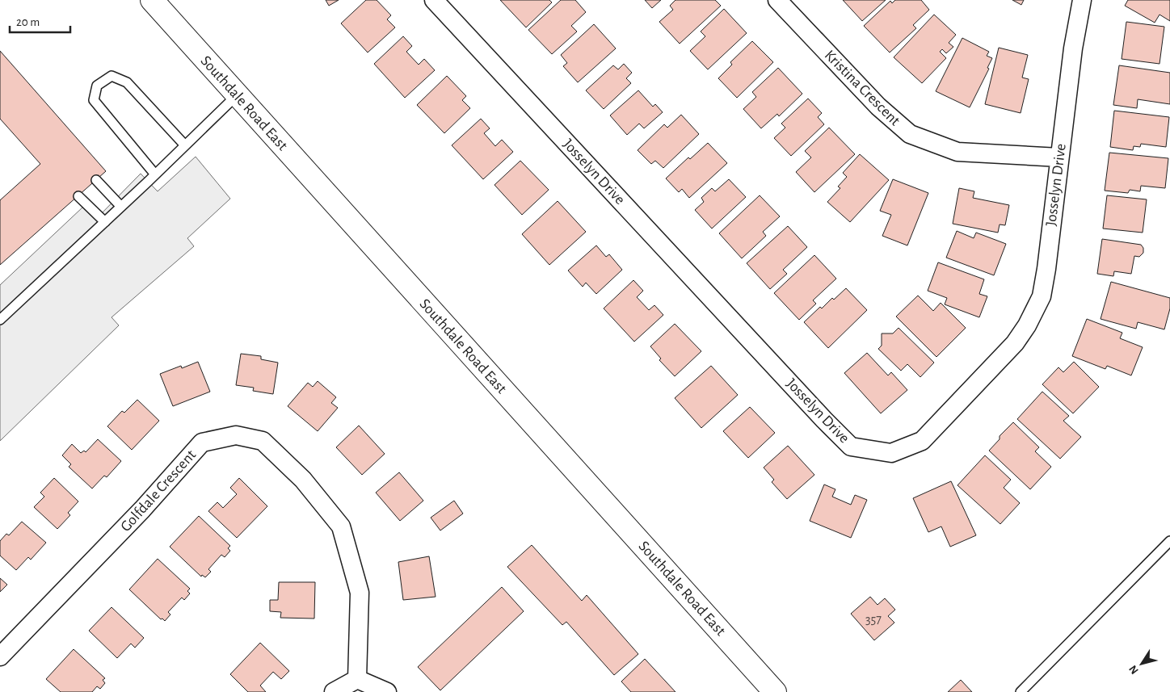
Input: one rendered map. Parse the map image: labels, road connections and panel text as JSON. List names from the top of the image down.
{
  "streets": {
    "main road": ["Southdale Road East"],
    "street": ["Kristina Crescent", "Josselyn Drive", "Golfdale Crescent"]
  },
  "crossings": [
    ["Kristina Crescent", "Josselyn Drive"]
  ],
  "house_numbers": ["357"],
  "scale_bar": "20 m",
  "north": "bottom left"
}
